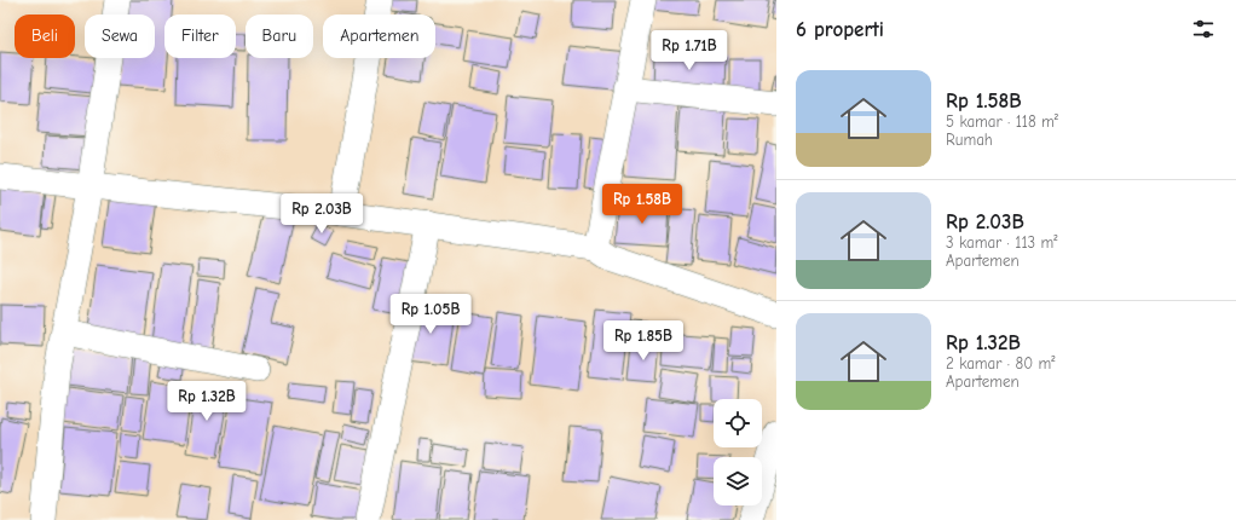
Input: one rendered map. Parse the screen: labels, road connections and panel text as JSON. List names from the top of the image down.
{
  "page": {
    "heading": "6 properti",
    "chip": [
      "Beli",
      "Sewa",
      "Filter",
      "Baru",
      "Apartemen"
    ],
    "price": [
      "Rp 1.71B",
      "Rp 1.58B",
      "Rp 2.03B",
      "Rp 1.05B",
      "Rp 1.85B",
      "Rp 1.32B"
    ],
    "list": [
      {
        "name": "Rp 1.58B",
        "note": "5 kamar · 118 m² · Rumah"
      },
      {
        "name": "Rp 2.03B",
        "note": "3 kamar · 113 m² · Apartemen"
      },
      {
        "name": "Rp 1.32B",
        "note": "2 kamar · 80 m² · Apartemen"
      }
    ]
  }
}
